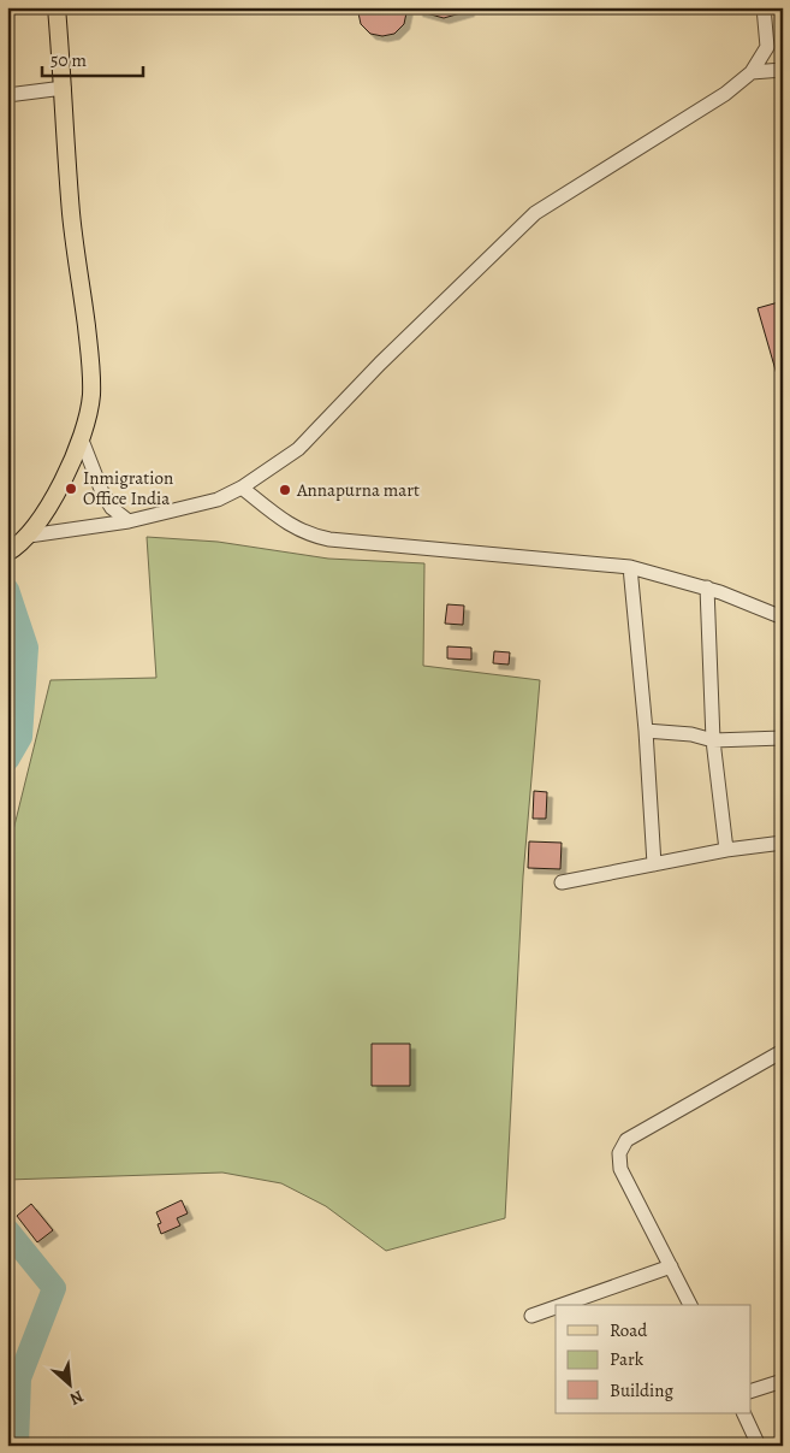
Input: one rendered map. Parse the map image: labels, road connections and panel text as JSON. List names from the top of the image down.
{
  "places": ["Inmigration Office India", "Annapurna mart"],
  "legend": ["Road", "Park", "Building"],
  "scale_bar": "50 m",
  "north": "bottom right"
}
